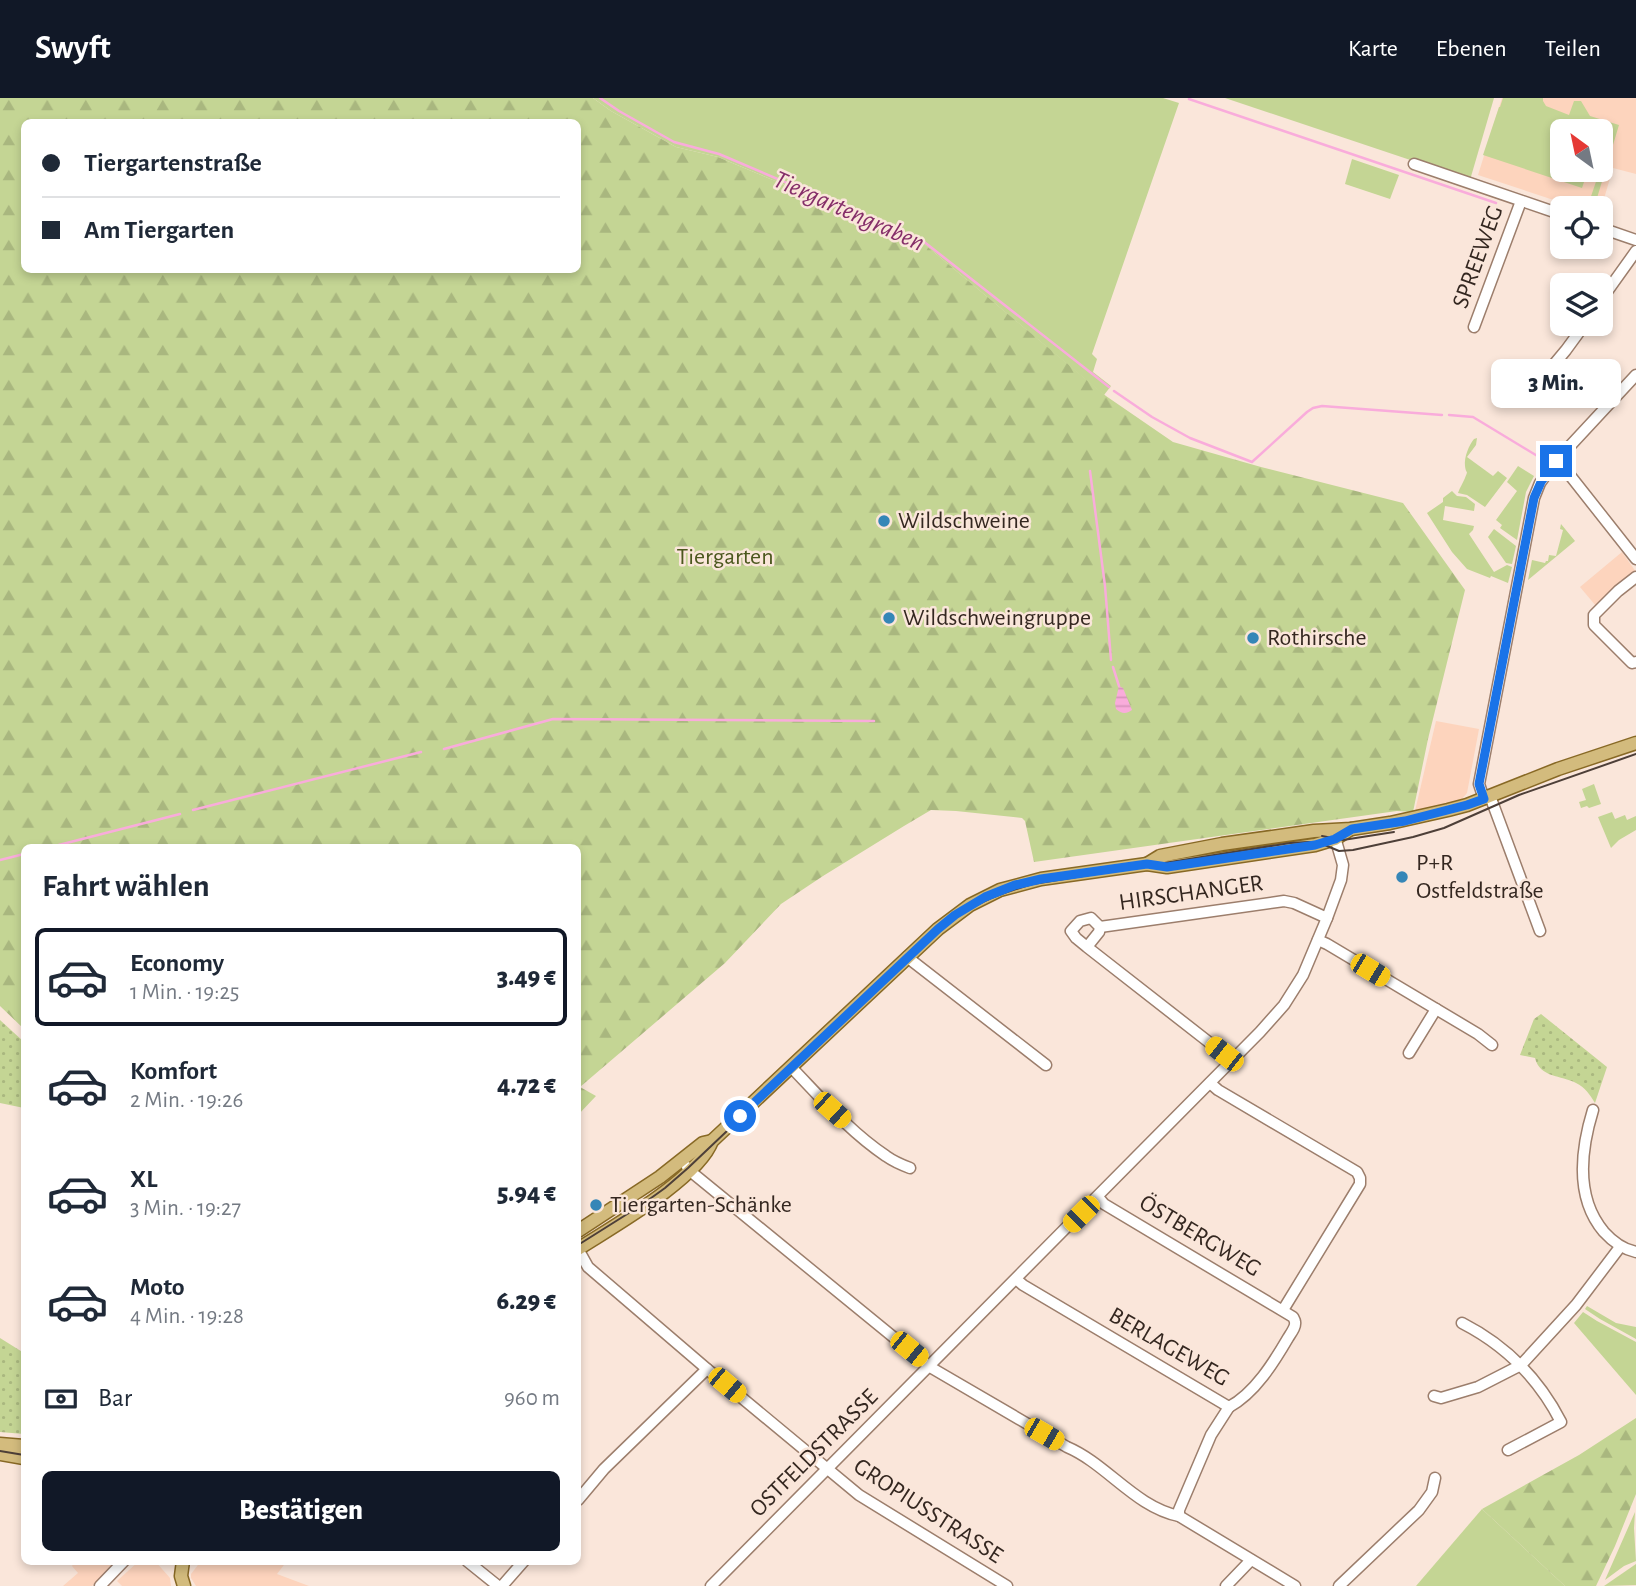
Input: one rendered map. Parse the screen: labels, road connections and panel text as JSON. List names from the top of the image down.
{
  "streets": {
    "street": [
      "SPREEWEG",
      "HIRSCHANGER",
      "ÖSTBERGWEG",
      "BERLAGEWEG",
      "OSTFELDSTRASSE",
      "GROPIUSSTRASSE"
    ]
  },
  "crossings": [
    ["HIRSCHANGER", "OSTFELDSTRASSE"],
    ["ÖSTBERGWEG", "BERLAGEWEG"],
    ["ÖSTBERGWEG", "OSTFELDSTRASSE"],
    ["BERLAGEWEG", "OSTFELDSTRASSE"],
    ["OSTFELDSTRASSE", "GROPIUSSTRASSE"]
  ],
  "water": ["Tiergartengraben"],
  "parks": ["Tiergarten"],
  "places": [
    "Wildschweine",
    "Wildschweingruppe",
    "Rothirsche",
    "P+R Ostfeldstraße",
    "Tiergarten-Schänke"
  ],
  "north": "top left",
  "page": {
    "header": "Swyft",
    "nav": ["Karte", "Ebenen", "Teilen"],
    "banner": ["Tiergartenstraße", "Am Tiergarten"],
    "bubble": "3 Min.",
    "heading": "Fahrt wählen",
    "list": [
      {
        "name": "Economy",
        "note": "1 Min. · 19:25",
        "value": "3.49 €"
      },
      {
        "name": "Komfort",
        "note": "2 Min. · 19:26",
        "value": "4.72 €"
      },
      {
        "name": "XL",
        "note": "3 Min. · 19:27",
        "value": "5.94 €"
      },
      {
        "name": "Moto",
        "note": "4 Min. · 19:28",
        "value": "6.29 €"
      }
    ],
    "pay": ["Bar", "960 m"],
    "buttons": "Bestätigen"
  }
}
